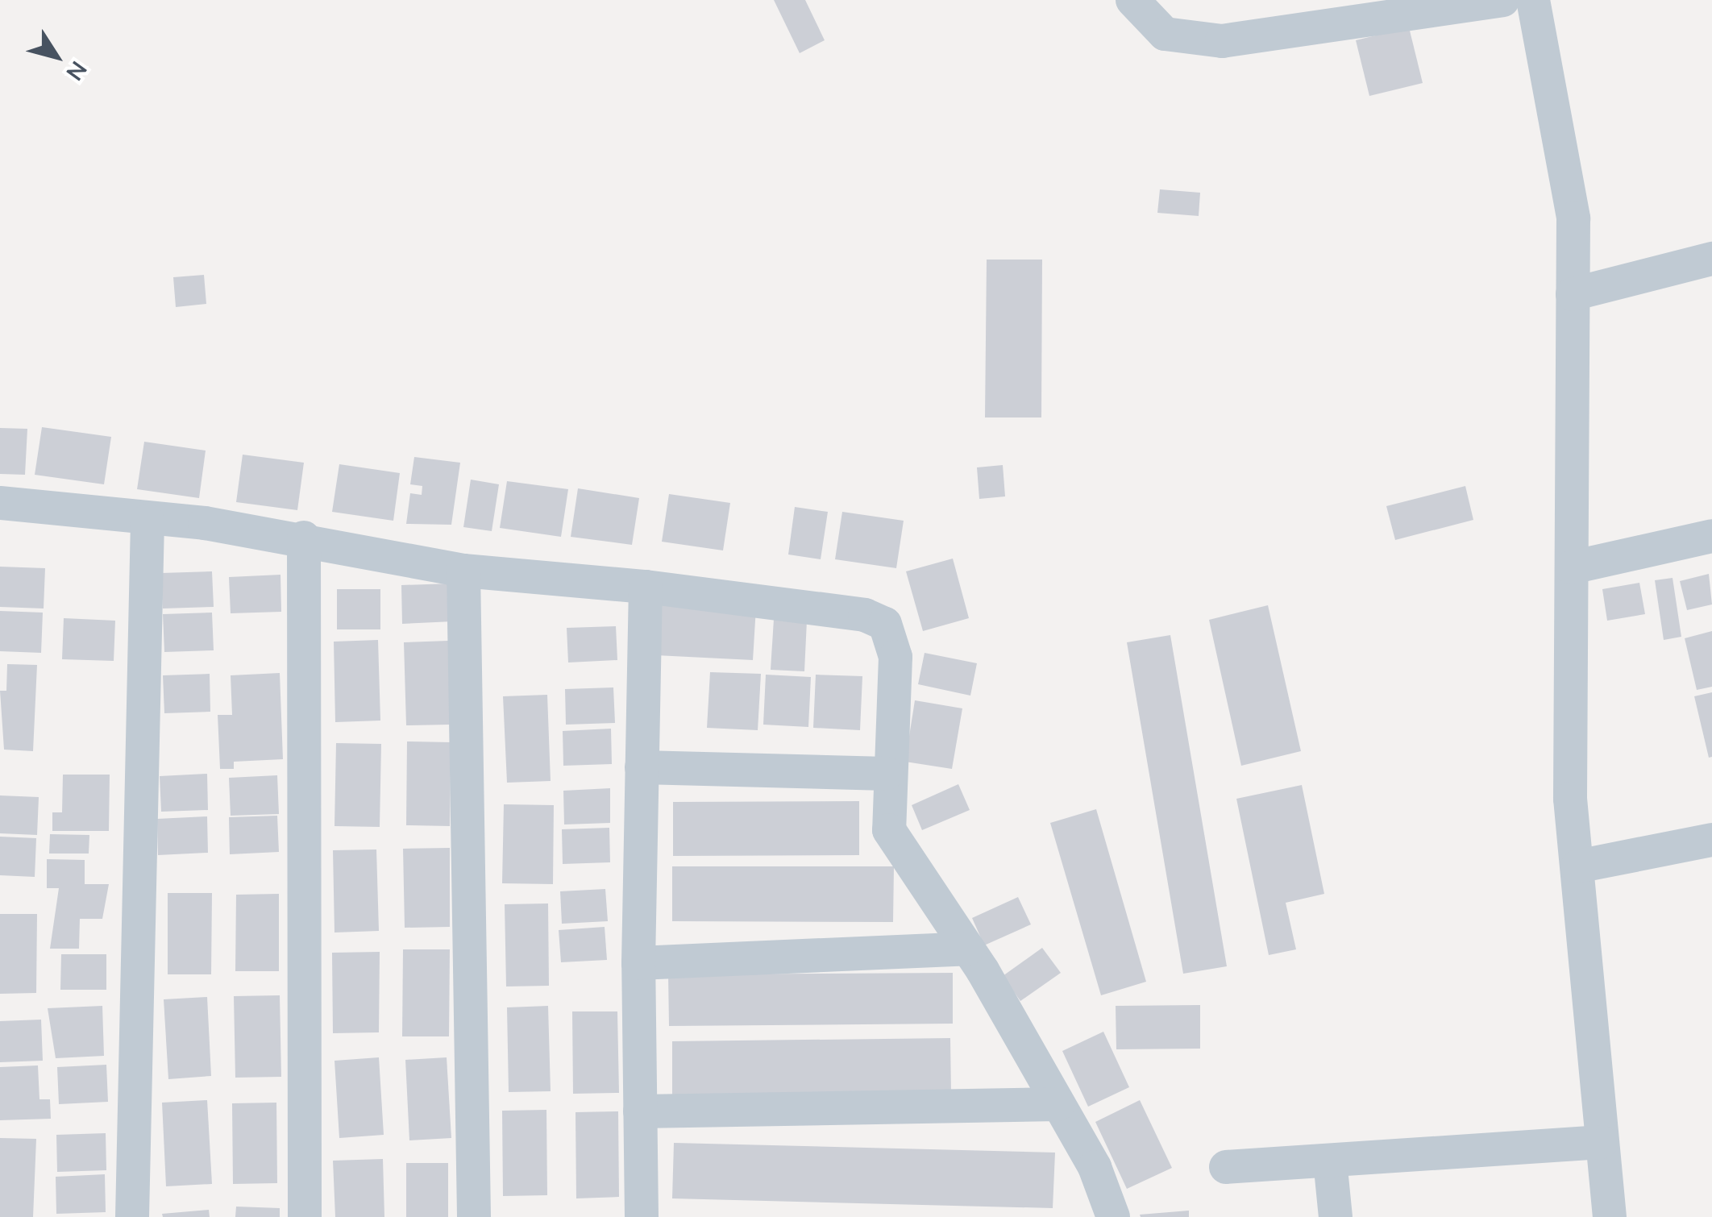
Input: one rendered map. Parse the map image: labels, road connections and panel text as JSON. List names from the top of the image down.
{
  "north": "bottom right"
}
